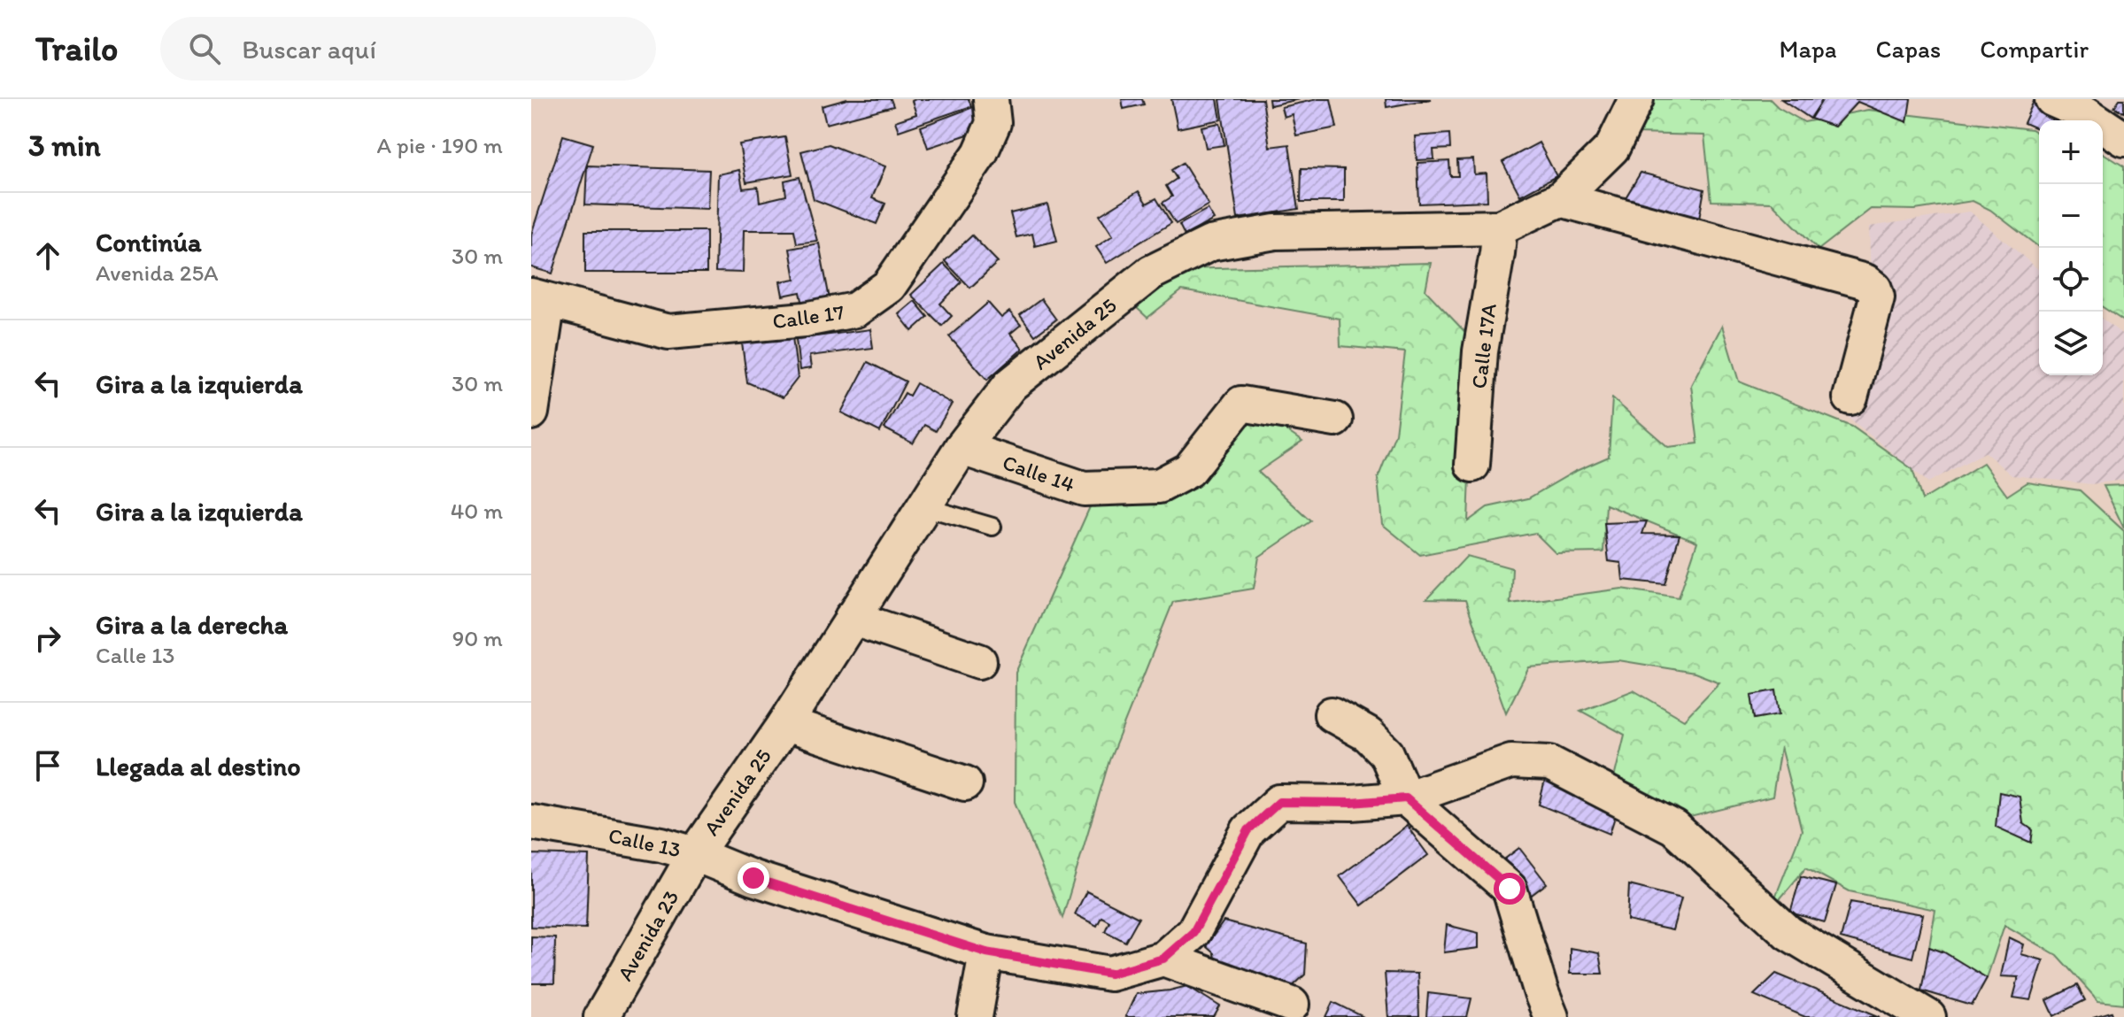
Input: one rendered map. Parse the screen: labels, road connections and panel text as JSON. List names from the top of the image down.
{
  "streets": {
    "street": [
      "Calle 17",
      "Avenida 25",
      "Calle 17A",
      "Calle 14",
      "Calle 13",
      "Avenida 23"
    ]
  },
  "crossings": [
    ["Avenida 25", "Calle 17A"],
    ["Avenida 25", "Calle 14"],
    ["Avenida 25", "Calle 13"],
    ["Avenida 25", "Avenida 23"],
    ["Calle 13", "Avenida 23"]
  ],
  "page": {
    "header": "Trailo",
    "search": "Buscar aquí",
    "nav": ["Mapa", "Capas", "Compartir"],
    "heading": ["3 min", "A pie · 190 m"],
    "map_buttons": ["+", "−"],
    "list": [
      ["Continúa", "Avenida 25A", "30 m"],
      ["Gira a la izquierda", "30 m"],
      ["Gira a la izquierda", "40 m"],
      ["Gira a la derecha", "Calle 13", "90 m"],
      "Llegada al destino"
    ]
  }
}
